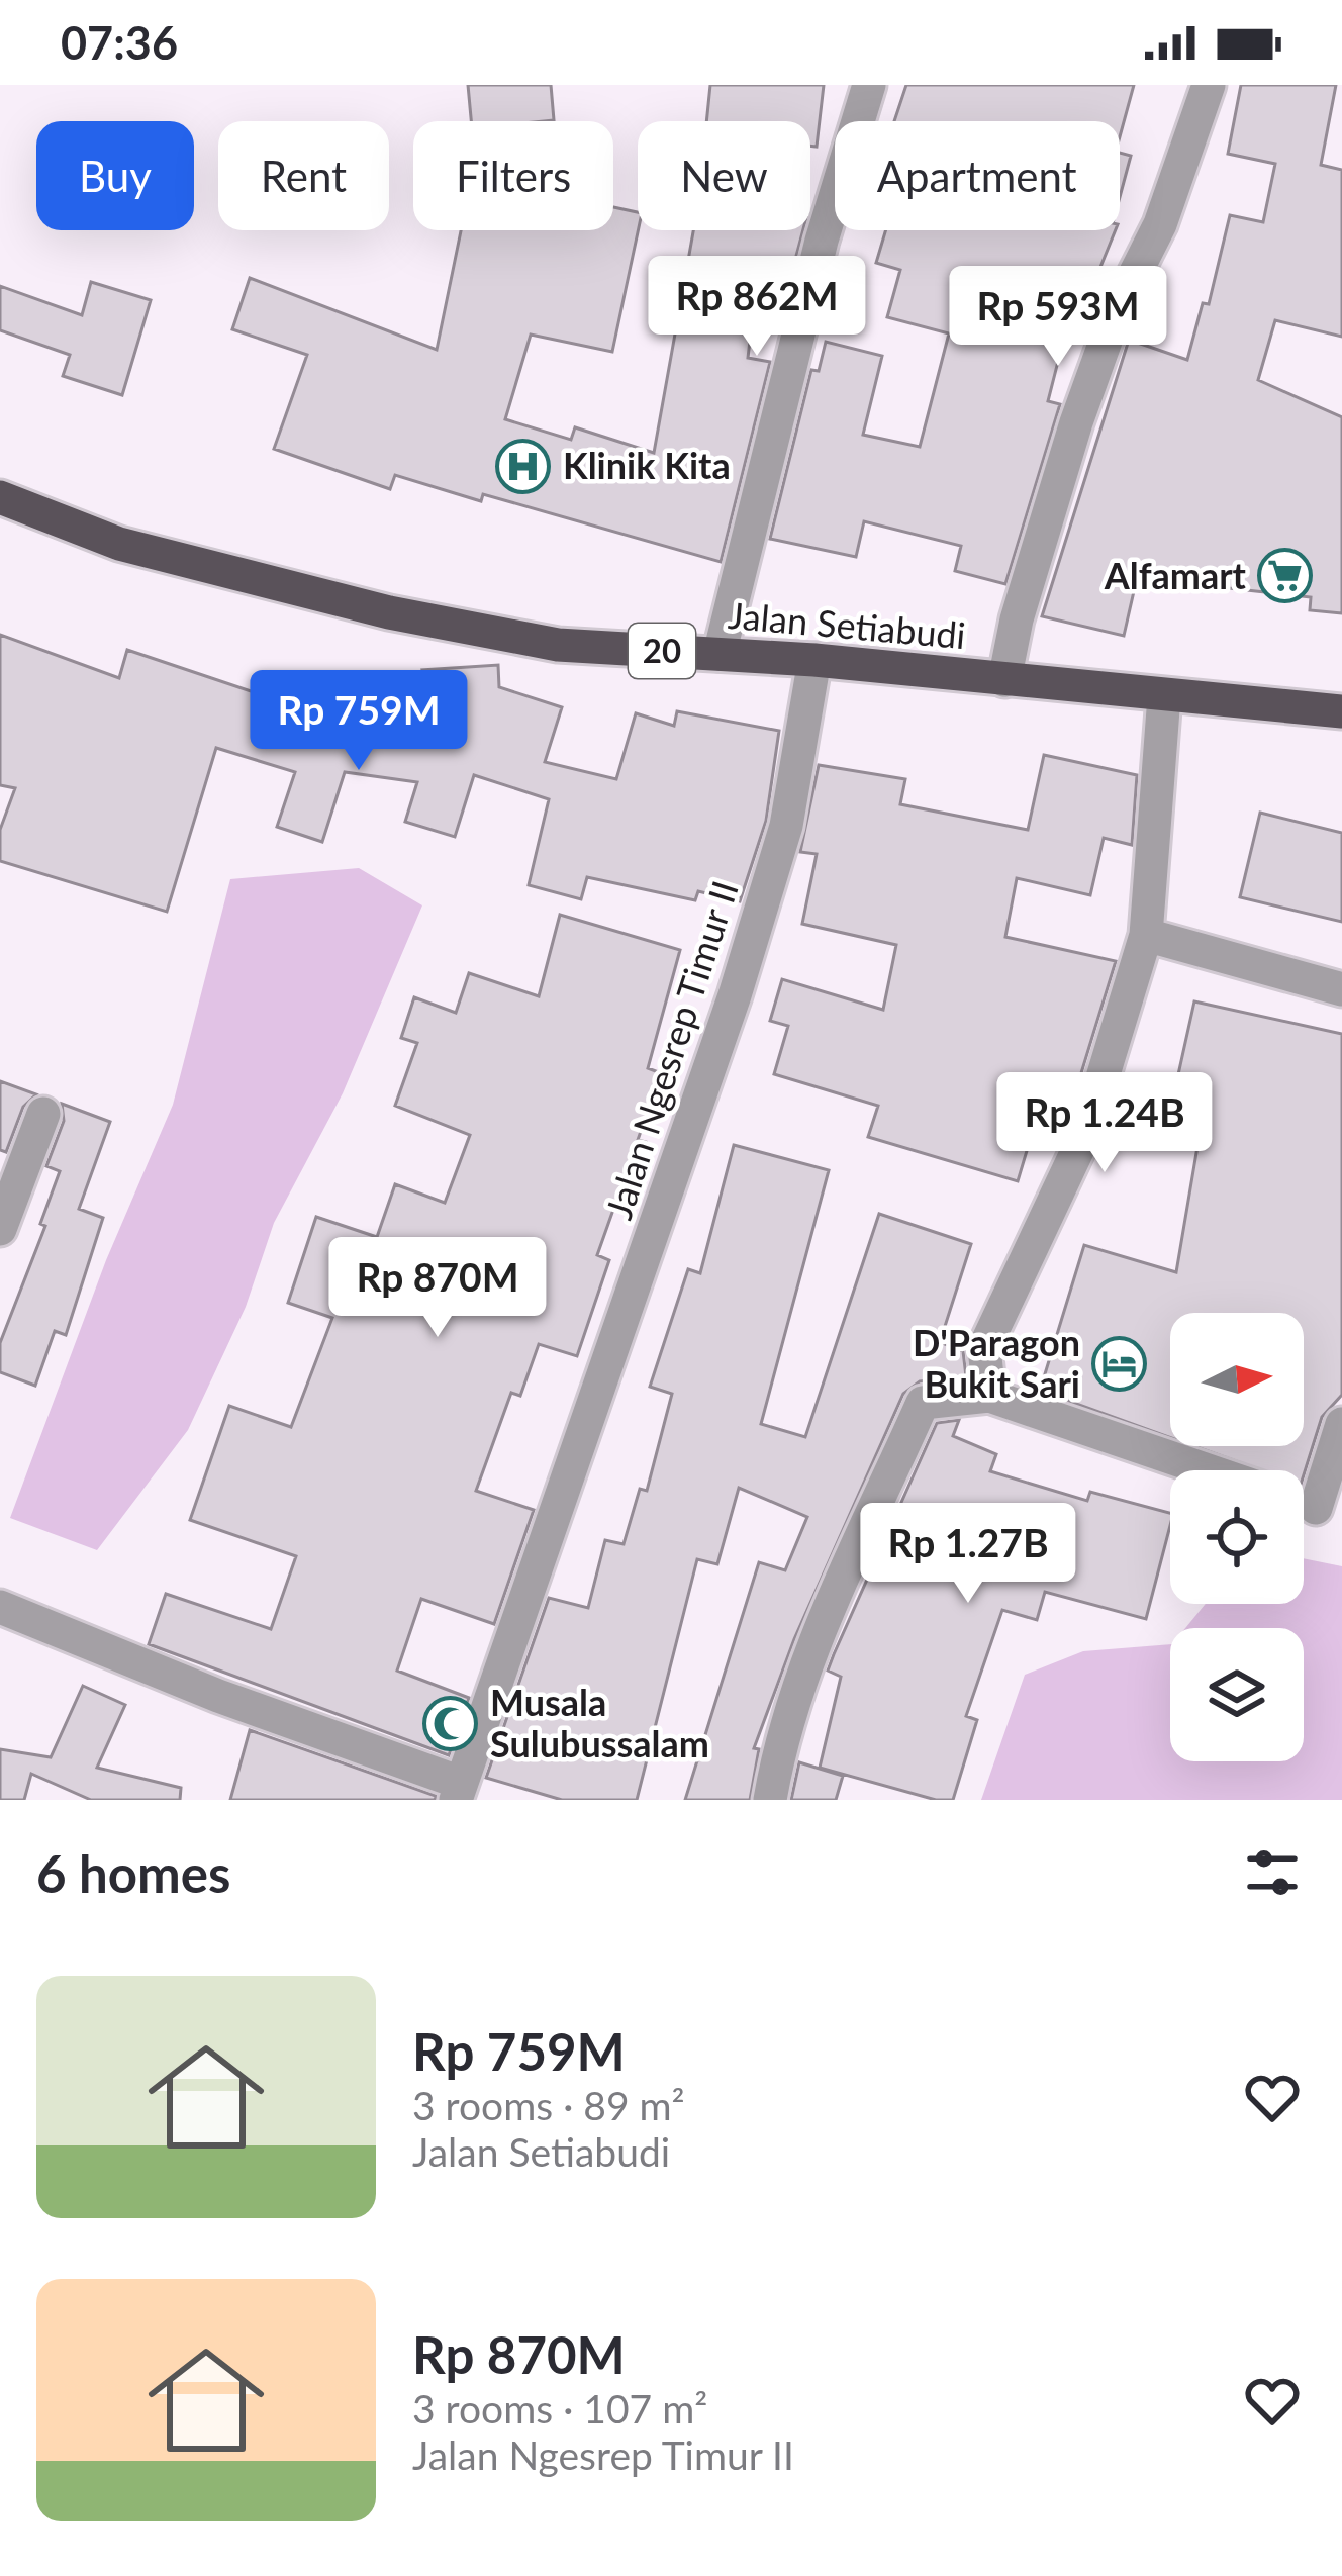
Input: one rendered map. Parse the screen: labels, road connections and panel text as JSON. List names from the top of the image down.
{
  "streets": {
    "highway": ["Jalan Setiabudi", "20"],
    "street": ["Jalan Ngesrep Timur II"]
  },
  "crossings": [
    ["Jalan Setiabudi", "Jalan Ngesrep Timur II"]
  ],
  "places": {
    "hospital": ["Klinik Kita"],
    "supermarket": ["Alfamart"],
    "hotel": ["D'Paragon Bukit Sari"],
    "mosque": ["Musala Sulubussalam"]
  },
  "north": "right",
  "page": {
    "status": "07:36",
    "chip": [
      "Buy",
      "Rent",
      "Filters",
      "New",
      "Apartment"
    ],
    "price": [
      "Rp 862M",
      "Rp 593M",
      "Rp 759M",
      "Rp 1.24B",
      "Rp 870M",
      "Rp 1.27B"
    ],
    "heading": "6 homes",
    "list": [
      {
        "name": "Rp 759M",
        "note": "3 rooms · 89 m² · Jalan Setiabudi"
      },
      {
        "name": "Rp 870M",
        "note": "3 rooms · 107 m² · Jalan Ngesrep Timur II"
      }
    ]
  }
}
